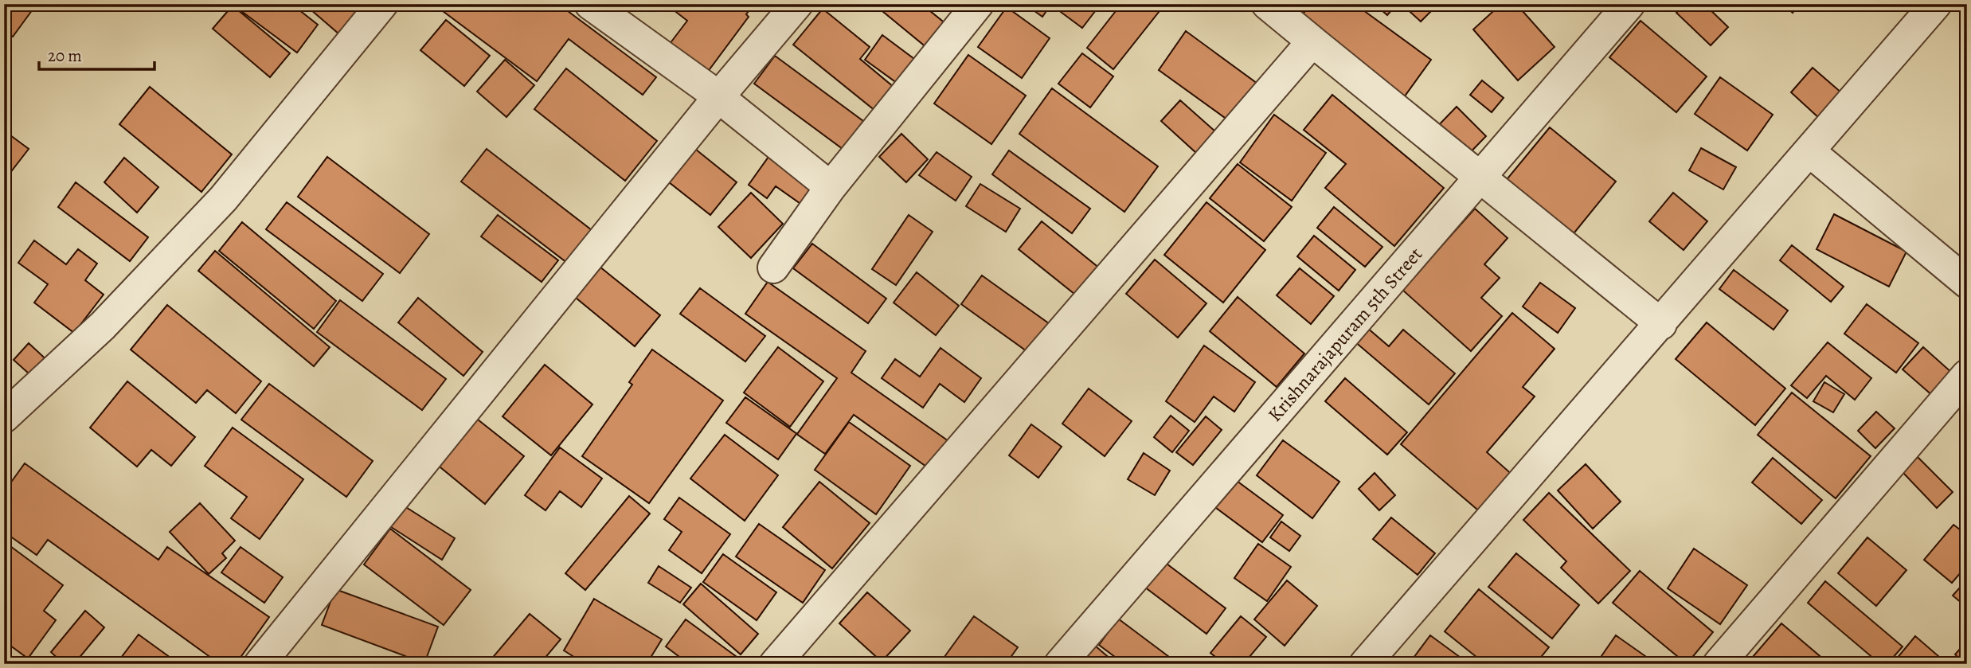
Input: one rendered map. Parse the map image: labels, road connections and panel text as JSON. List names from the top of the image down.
{
  "streets": {
    "street": ["Krishnarajapuram 5th Street"]
  },
  "scale_bar": "20 m"
}
